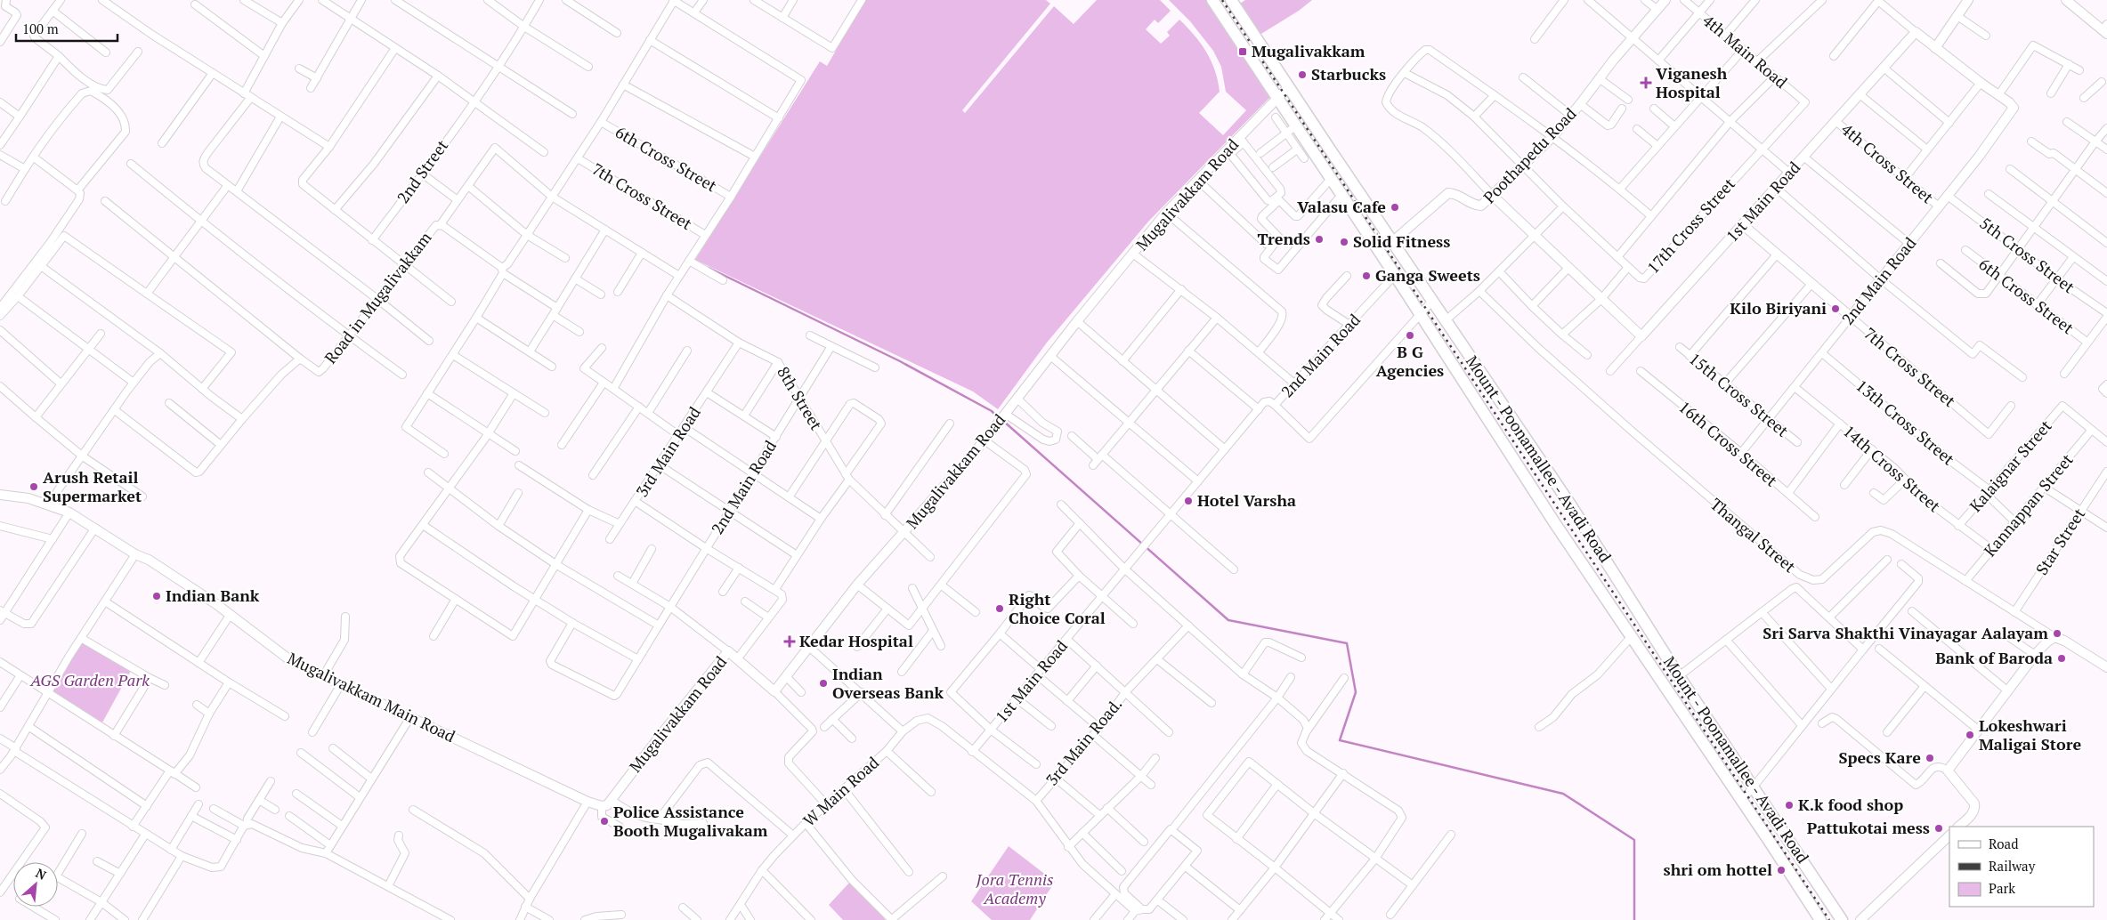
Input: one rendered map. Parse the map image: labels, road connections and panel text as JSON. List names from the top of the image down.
{
  "streets": {
    "main road": ["Mount - Poonamallee - Avadi Road"],
    "street": [
      "4th Main Road",
      "Poothapedu Road",
      "6th Cross Street",
      "4th Cross Street",
      "2nd Street",
      "Mugalivakkam Road",
      "7th Cross Street",
      "1st Main Road",
      "17th Cross Street",
      "5th Cross Street",
      "2nd Main Road",
      "Road in Mugalivakkam",
      "15th Cross Street",
      "8th Street",
      "13th Cross Street",
      "16th Cross Street",
      "3rd Main Road",
      "Kalaignar Street",
      "14th Cross Street",
      "Kannappan Street",
      "Thangal Street",
      "Star Street",
      "Mugalivakkam Main Road",
      "3rd Main Road.",
      "W Main Road"
    ]
  },
  "crossings": [
    ["4th Main Road", "17th Cross Street"],
    ["Poothapedu Road", "17th Cross Street"],
    ["Poothapedu Road", "Mount - Poonamallee - Avadi Road"],
    ["4th Cross Street", "1st Main Road"],
    ["4th Cross Street", "2nd Main Road"],
    ["Mugalivakkam Road", "8th Street"],
    ["Mugalivakkam Road", "Mount - Poonamallee - Avadi Road"],
    ["7th Cross Street", "1st Main Road"],
    ["7th Cross Street", "2nd Main Road"],
    ["1st Main Road", "3rd Main Road."],
    ["1st Main Road", "W Main Road"],
    ["5th Cross Street", "2nd Main Road"],
    ["2nd Main Road", "15th Cross Street"],
    ["2nd Main Road", "8th Street"],
    ["2nd Main Road", "13th Cross Street"],
    ["2nd Main Road", "16th Cross Street"],
    ["2nd Main Road", "3rd Main Road"],
    ["2nd Main Road", "Mount - Poonamallee - Avadi Road"],
    ["2nd Main Road", "14th Cross Street"],
    ["8th Street", "3rd Main Road"],
    ["13th Cross Street", "Kalaignar Street"],
    ["13th Cross Street", "Kannappan Street"],
    ["Kalaignar Street", "14th Cross Street"],
    ["Kalaignar Street", "Kannappan Street"],
    ["14th Cross Street", "Kannappan Street"],
    ["Kannappan Street", "Thangal Street"],
    ["Thangal Street", "Star Street"],
    ["3rd Main Road.", "W Main Road"]
  ],
  "parks": ["AGS Garden Park", "Jora Tennis Academy"],
  "places": {
    "transit": ["Mugalivakkam"],
    "other": [
      "Starbucks",
      "Valasu Cafe",
      "Trends",
      "Solid Fitness",
      "Ganga Sweets",
      "Kilo Biriyani",
      "B G Agencies",
      "Arush Retail Supermarket",
      "Hotel Varsha",
      "Indian Bank",
      "Right Choice Coral",
      "Sri Sarva Shakthi Vinayagar Aalayam",
      "Bank of Baroda",
      "Indian Overseas Bank",
      "Lokeshwari Maligai Store",
      "Specs Kare",
      "K.k food shop",
      "Police Assistance Booth Mugalivakam",
      "Pattukotai mess",
      "shri om hottel"
    ],
    "health": ["Viganesh Hospital", "Kedar Hospital"]
  },
  "legend": ["Road", "Railway", "Park"],
  "scale_bar": "100 m",
  "north": "top right"
}
